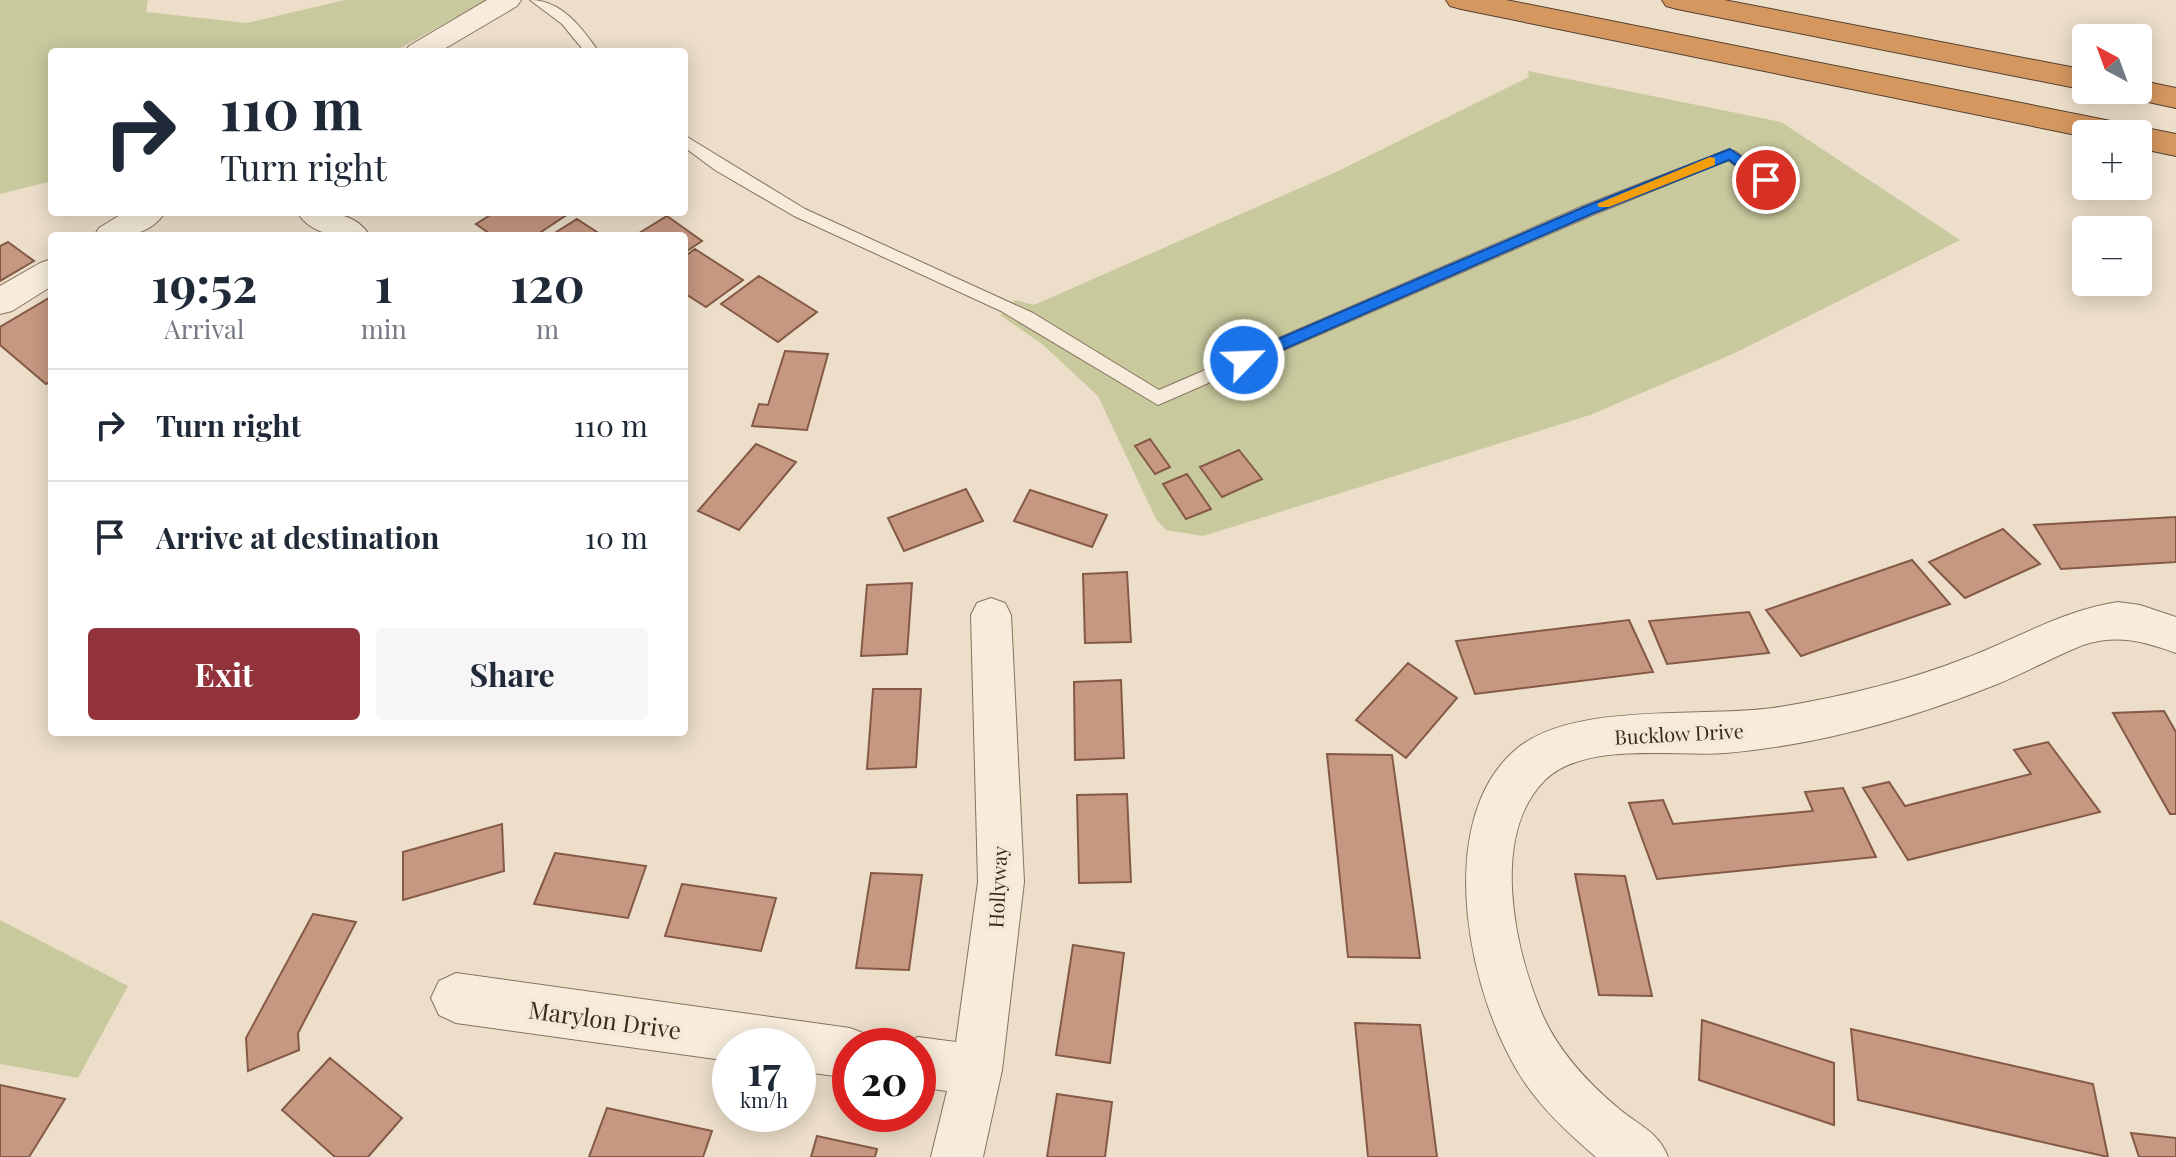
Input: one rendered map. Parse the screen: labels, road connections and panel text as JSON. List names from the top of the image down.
{
  "streets": {
    "street": ["Bucklow Drive", "Hollyway", "Marylon Drive"]
  },
  "north": "top left",
  "page": {
    "map_buttons": ["+", "−"],
    "turn": ["110 m", "Turn right"],
    "eta": [
      "19:52",
      "Arrival",
      "1",
      "min",
      "120",
      "m"
    ],
    "list": [
      {
        "name": "Turn right",
        "value": "110 m"
      },
      {
        "name": "Arrive at destination",
        "value": "10 m"
      }
    ],
    "buttons": ["Exit", "Share"],
    "speed": "17 km/h",
    "limit": "20"
  }
}
